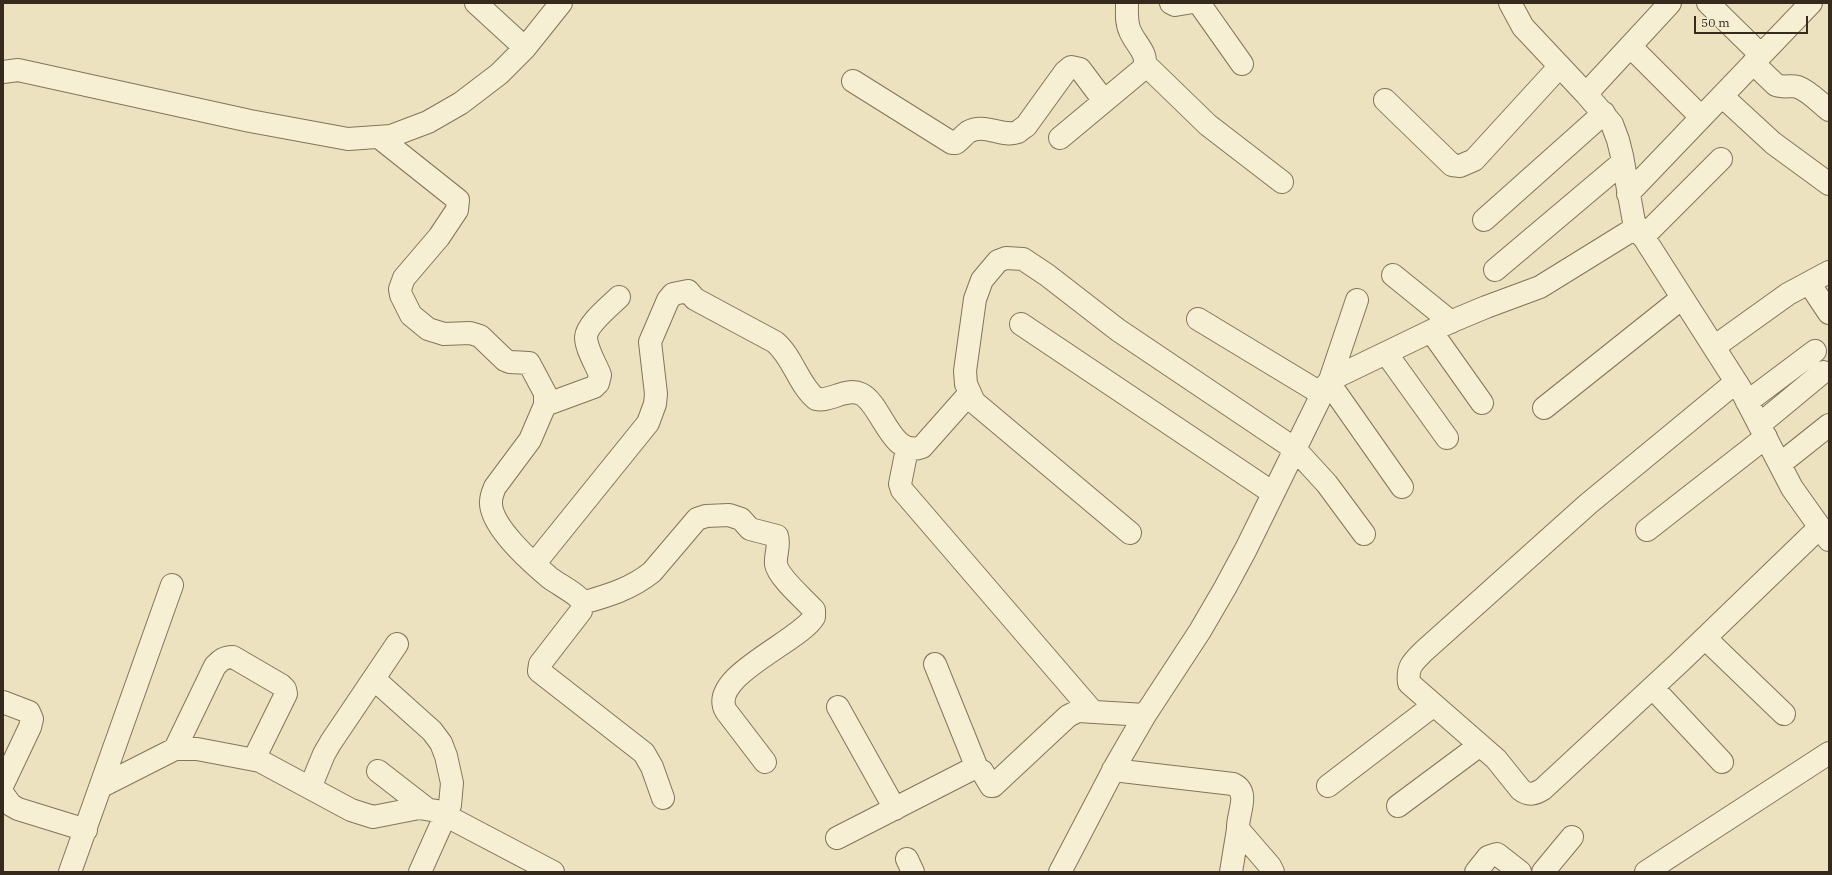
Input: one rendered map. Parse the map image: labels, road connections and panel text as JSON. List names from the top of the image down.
{
  "scale_bar": "50 m"
}
